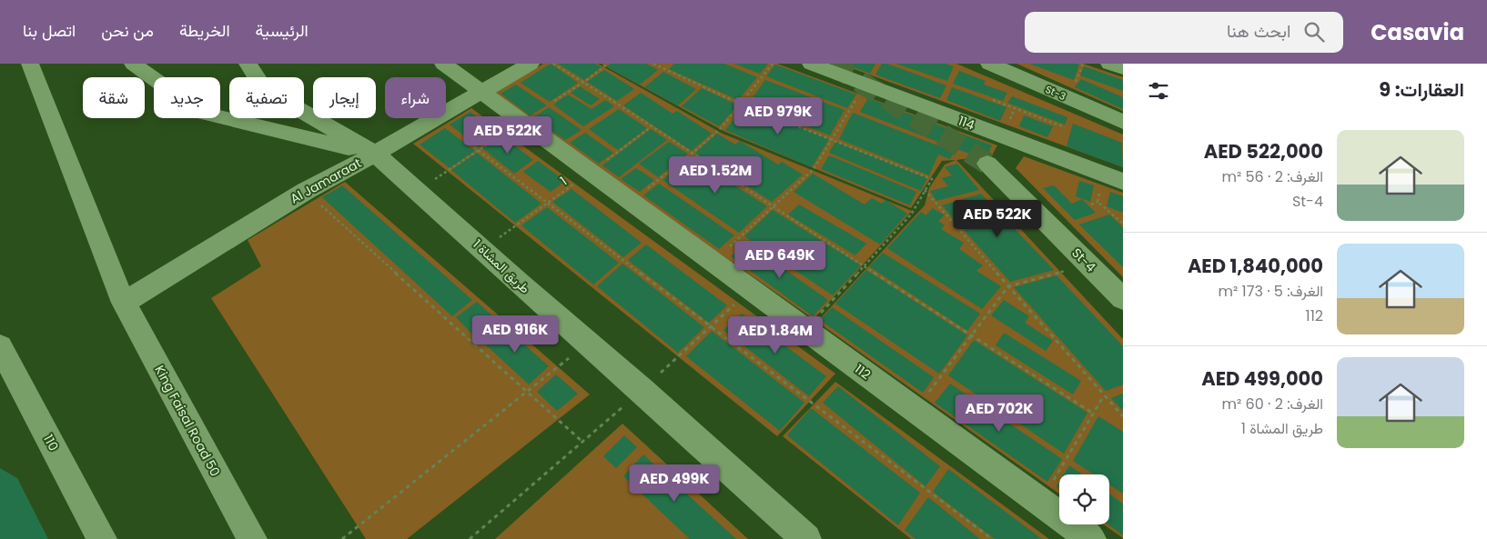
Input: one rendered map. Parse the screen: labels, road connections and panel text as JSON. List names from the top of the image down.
{
  "streets": {
    "street": [
      "St-3",
      "114",
      "Al Jamaraat",
      "St-4",
      "طريق المشاة 1",
      "112",
      "King Faisal Road 50",
      "110"
    ],
    "path": ["1"]
  },
  "crossings": [
    ["Al Jamaraat", "طريق المشاة 1"],
    ["Al Jamaraat", "112"],
    ["Al Jamaraat", "King Faisal Road 50"],
    ["1", "طريق المشاة 1"],
    ["1", "112"]
  ],
  "page": {
    "header": "Casavia",
    "search": "ابحث هنا",
    "nav": [
      "الرئيسية",
      "الخريطة",
      "من نحن",
      "اتصل بنا"
    ],
    "heading": "العقارات: 9",
    "chip": [
      "شراء",
      "إيجار",
      "تصفية",
      "جديد",
      "شقة"
    ],
    "price": [
      "AED 979K",
      "AED 522K",
      "AED 1.52M",
      "AED 522K",
      "AED 649K",
      "AED 916K",
      "AED 1.84M",
      "AED 702K",
      "AED 499K"
    ],
    "list": [
      {
        "name": "AED 522,000",
        "note": "الغرف: 2 · 56 m² · St-4"
      },
      {
        "name": "AED 1,840,000",
        "note": "الغرف: 5 · 173 m² · 112"
      },
      {
        "name": "AED 499,000",
        "note": "الغرف: 2 · 60 m² · طريق المشاة 1"
      }
    ]
  }
}
